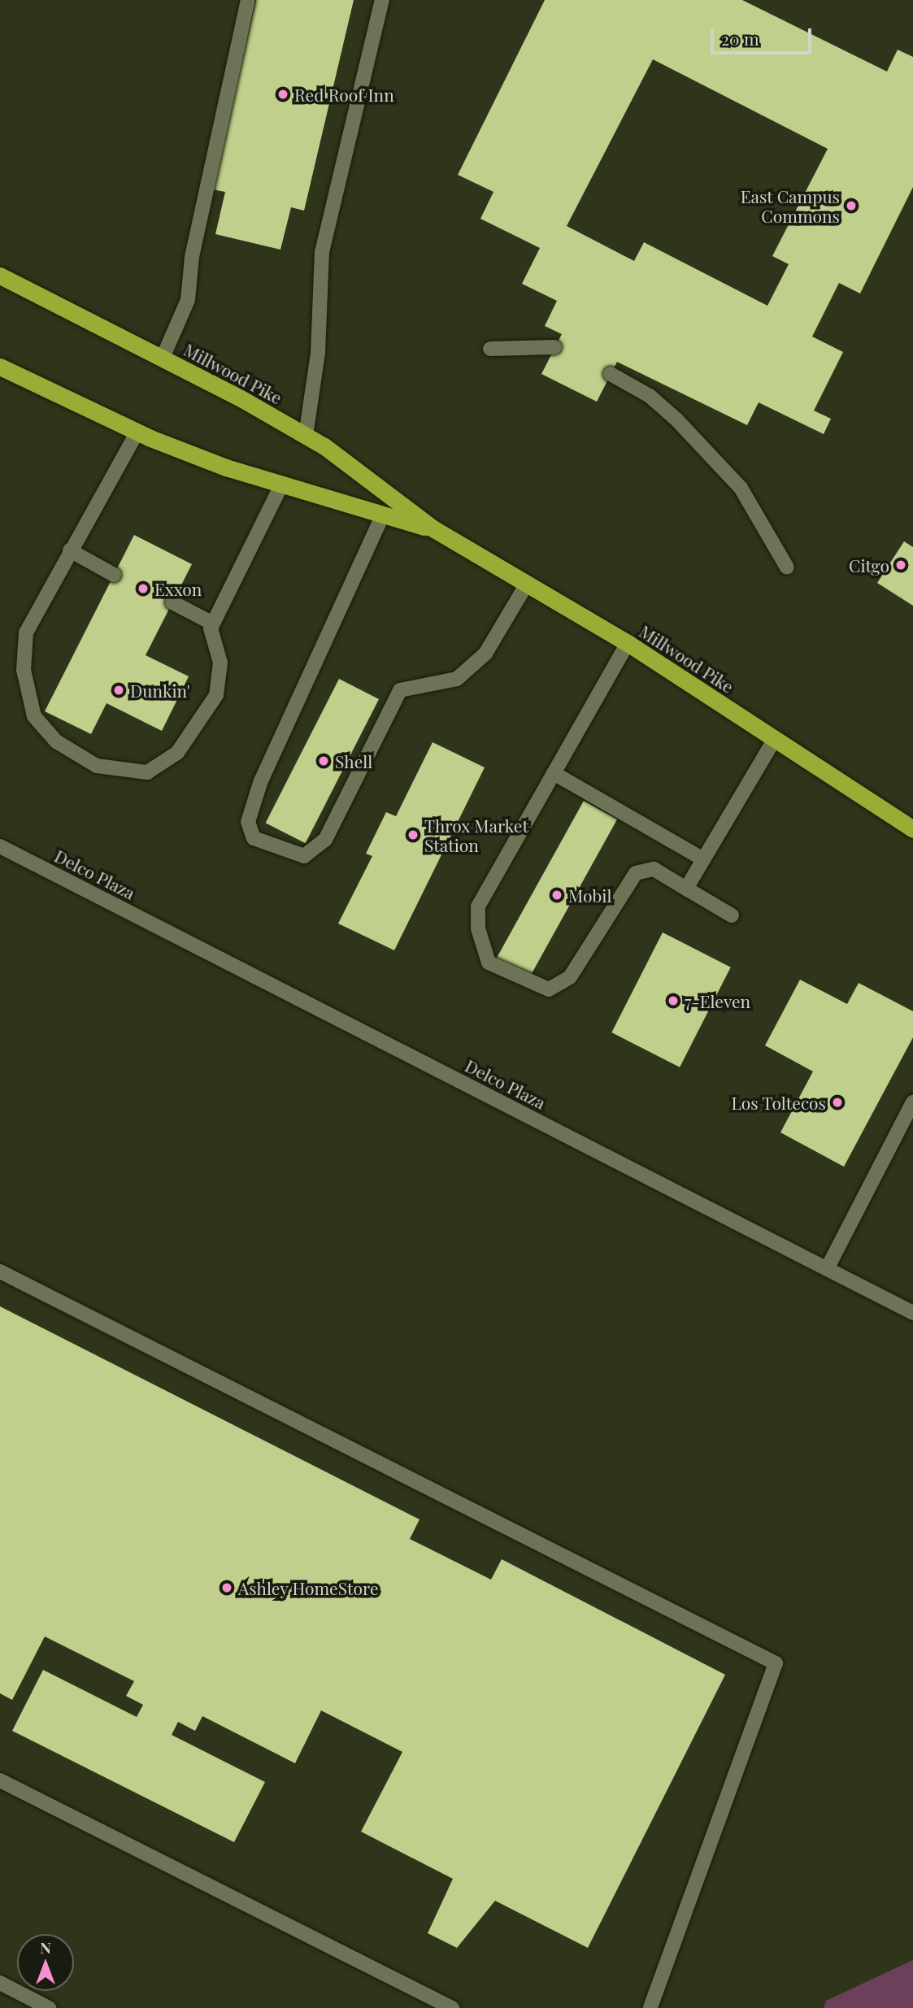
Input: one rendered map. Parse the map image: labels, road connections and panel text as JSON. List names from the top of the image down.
{
  "streets": {
    "highway": ["Millwood Pike"],
    "lane": ["Delco Plaza"]
  },
  "places": [
    "Red Roof Inn",
    "East Campus Commons",
    "Citgo",
    "Exxon",
    "Dunkin'",
    "Shell",
    "Throx Market Station",
    "Mobil",
    "7-Eleven",
    "Los Toltecos",
    "Ashley HomeStore"
  ],
  "scale_bar": "20 m",
  "north": "top"
}
